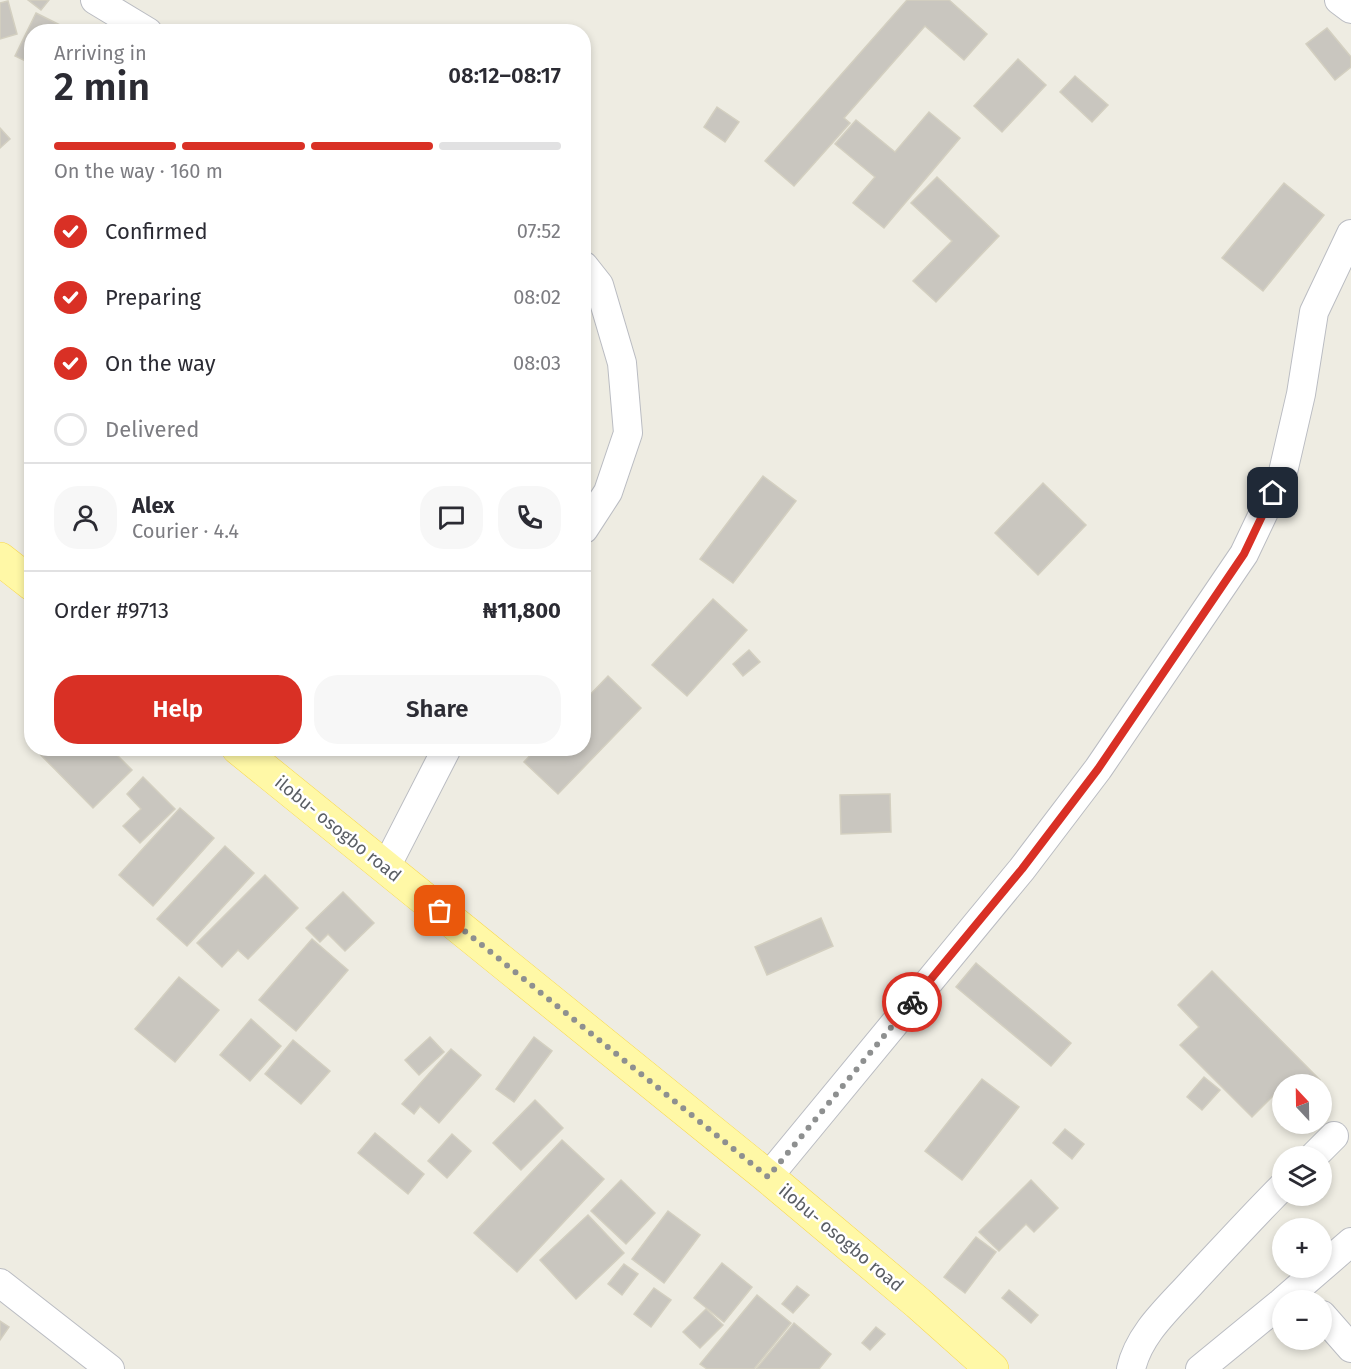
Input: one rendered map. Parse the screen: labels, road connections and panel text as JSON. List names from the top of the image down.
{
  "streets": {
    "main road": ["ilobu- osogbo road"]
  },
  "north": "top",
  "page": {
    "heading": ["2 min", "Arriving in", "08:12–08:17"],
    "panel": [
      "Alex",
      "Courier · 4.4",
      "Order #9713",
      "₦11,800"
    ],
    "bar": "On the way · 160 m",
    "list": [
      ["Confirmed", "07:52"],
      ["Preparing", "08:02"],
      ["On the way", "08:03"],
      "Delivered"
    ],
    "buttons": ["Help", "Share"],
    "map_buttons": ["+", "−"]
  }
}
